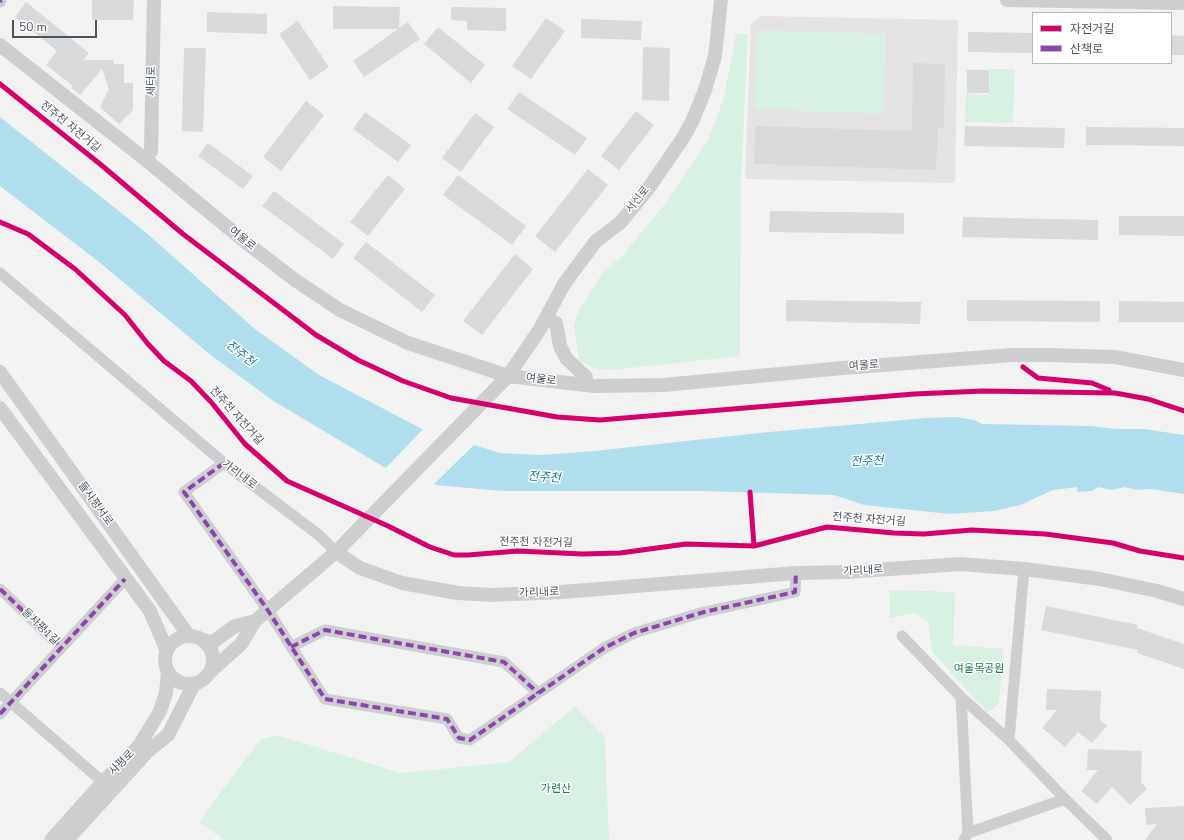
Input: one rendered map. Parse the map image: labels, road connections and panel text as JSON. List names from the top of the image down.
{
  "streets": {
    "street": [
      "새터로",
      "서신로",
      "여울로",
      "가리내로",
      "들사평서로",
      "들사평1길",
      "사평로"
    ],
    "cycle path": ["전주천 자전거길"]
  },
  "crossings": [
    ["새터로", "여울로"],
    ["서신로", "여울로"],
    ["서신로", "사평로"],
    ["가리내로", "사평로"],
    ["들사평서로", "사평로"]
  ],
  "water": ["전주천"],
  "parks": ["여울목공원", "가련산"],
  "legend": ["자전거길", "산책로"],
  "scale_bar": "50 m"
}
